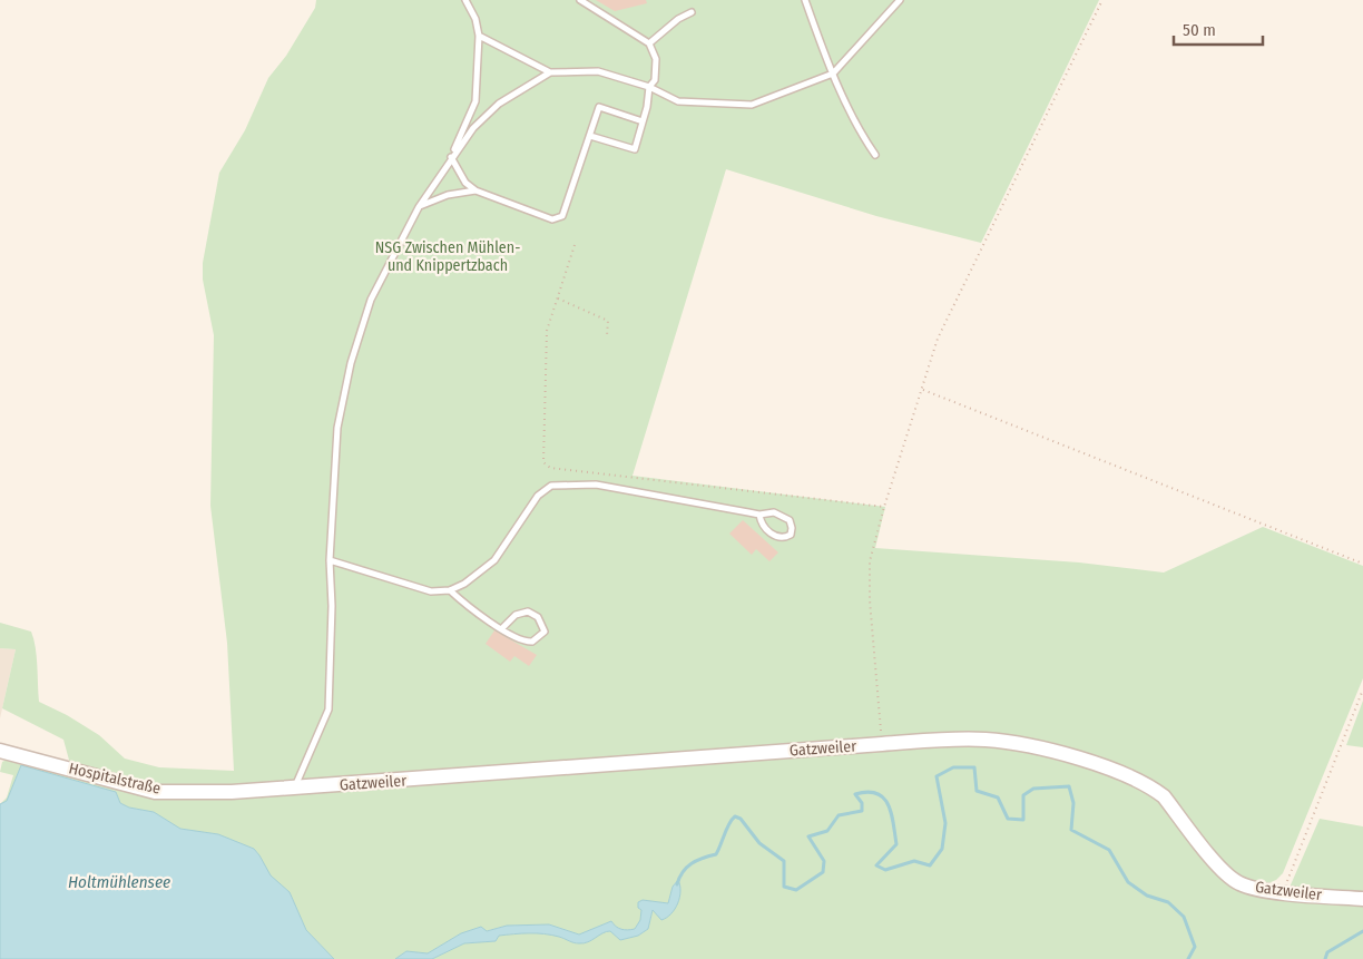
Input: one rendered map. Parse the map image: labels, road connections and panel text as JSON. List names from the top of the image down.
{
  "streets": {
    "street": ["Gatzweiler", "Hospitalstraße"]
  },
  "crossings": [
    ["Gatzweiler", "Hospitalstraße"]
  ],
  "water": ["Holtmühlensee"],
  "parks": ["NSG Zwischen Mühlen- und Knippertzbach"],
  "scale_bar": "50 m"
}
